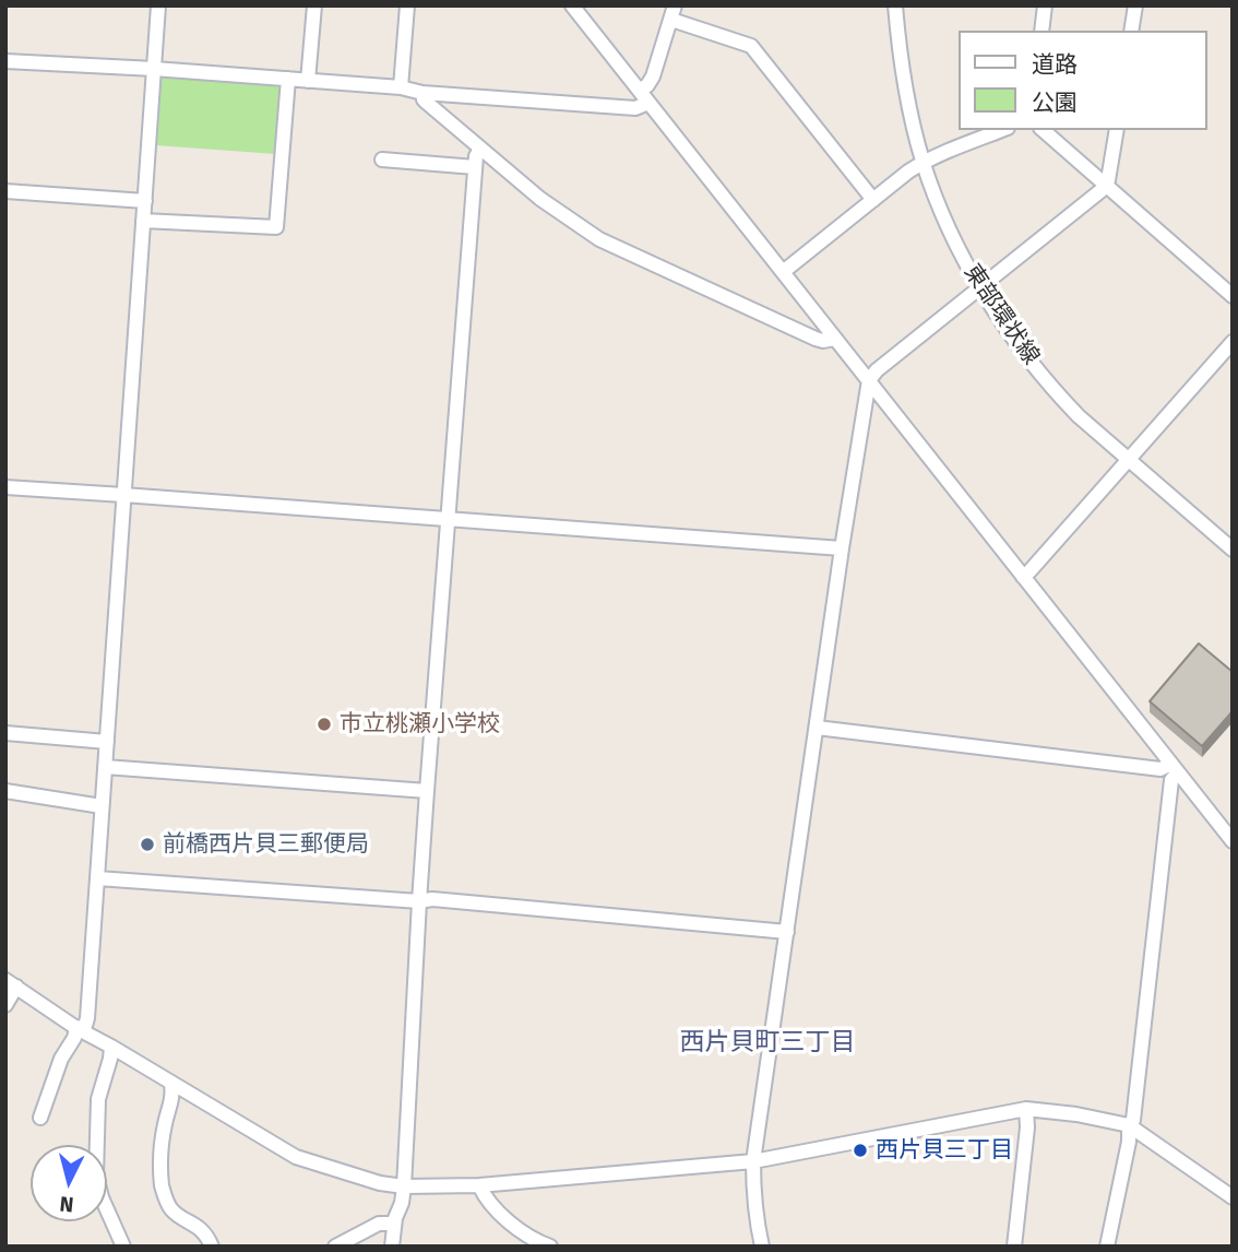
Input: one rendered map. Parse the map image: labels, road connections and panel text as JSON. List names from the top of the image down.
{
  "streets": {
    "street": ["東部環状線"]
  },
  "districts": ["西片貝町三丁目"],
  "places": ["市立桃瀬小学校", "前橋西片貝三郵便局", "西片貝三丁目"],
  "legend": ["道路", "公園"],
  "north": "bottom"
}
